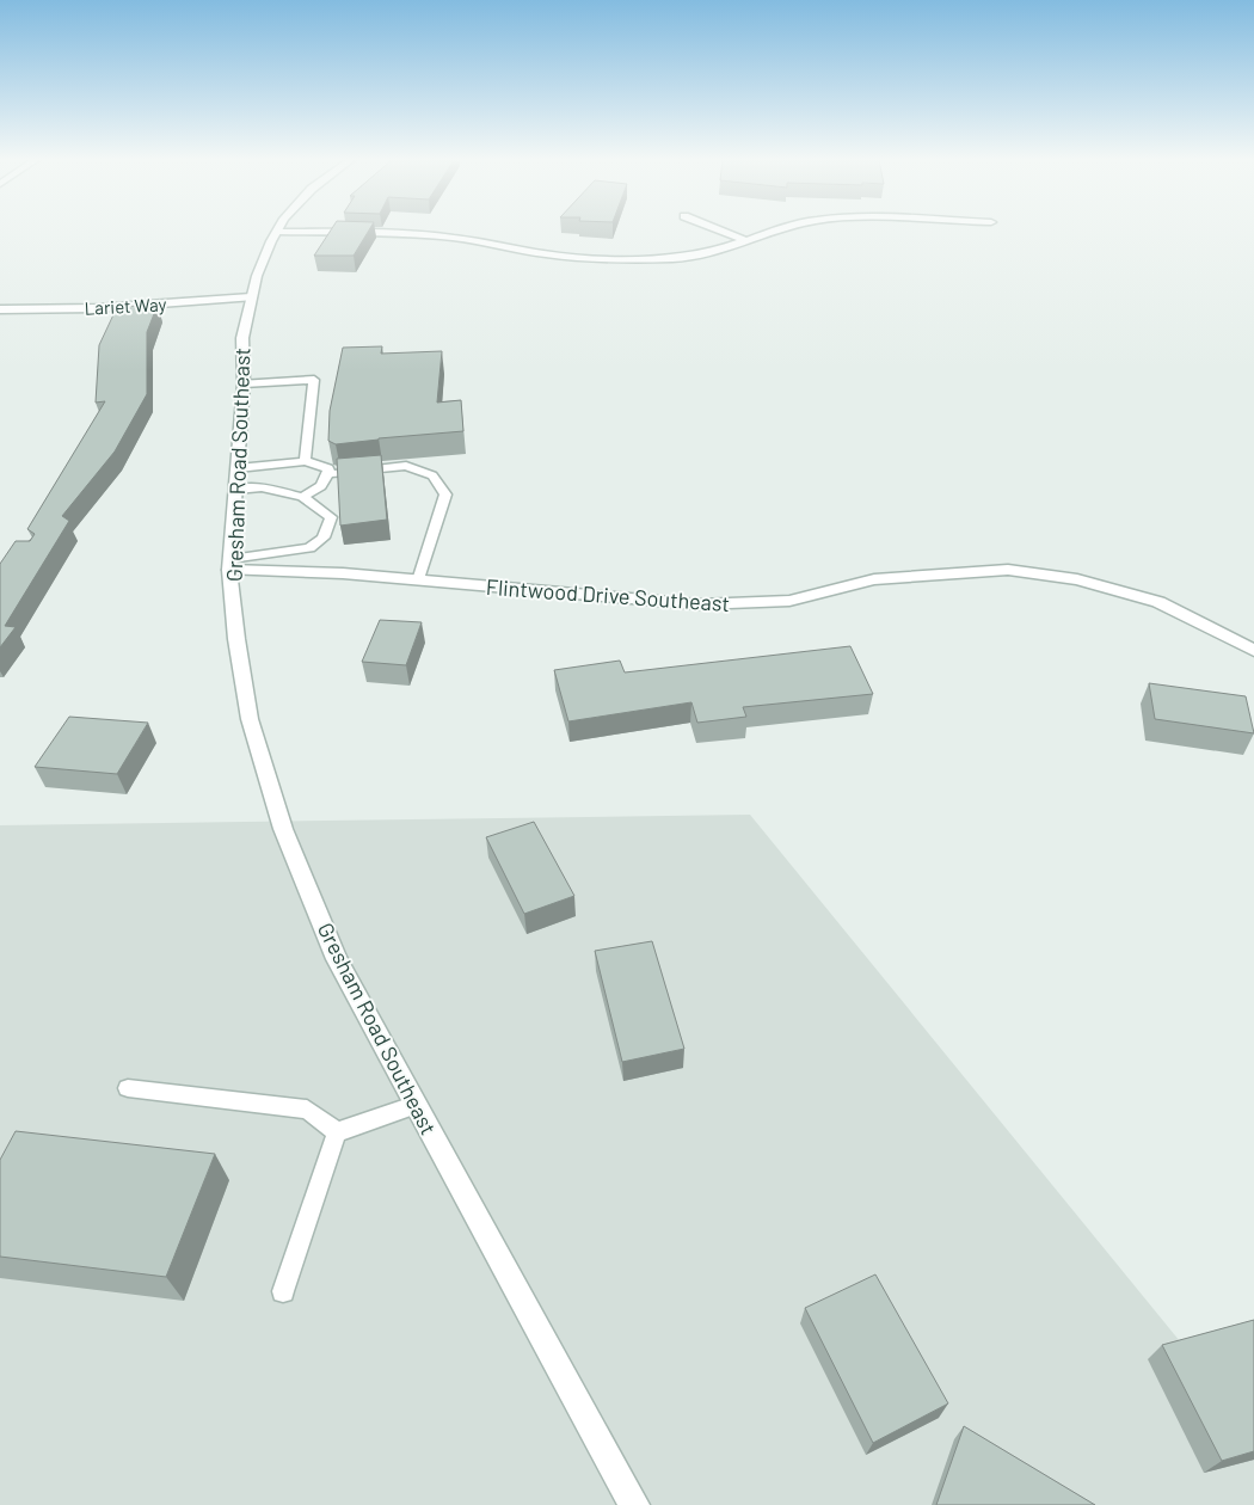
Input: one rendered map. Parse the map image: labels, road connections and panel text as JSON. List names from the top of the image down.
{
  "streets": {
    "street": ["Lariet Way", "Gresham Road Southeast", "Flintwood Drive Southeast"]
  },
  "crossings": [
    ["Lariet Way", "Gresham Road Southeast"],
    ["Gresham Road Southeast", "Flintwood Drive Southeast"]
  ]
}
